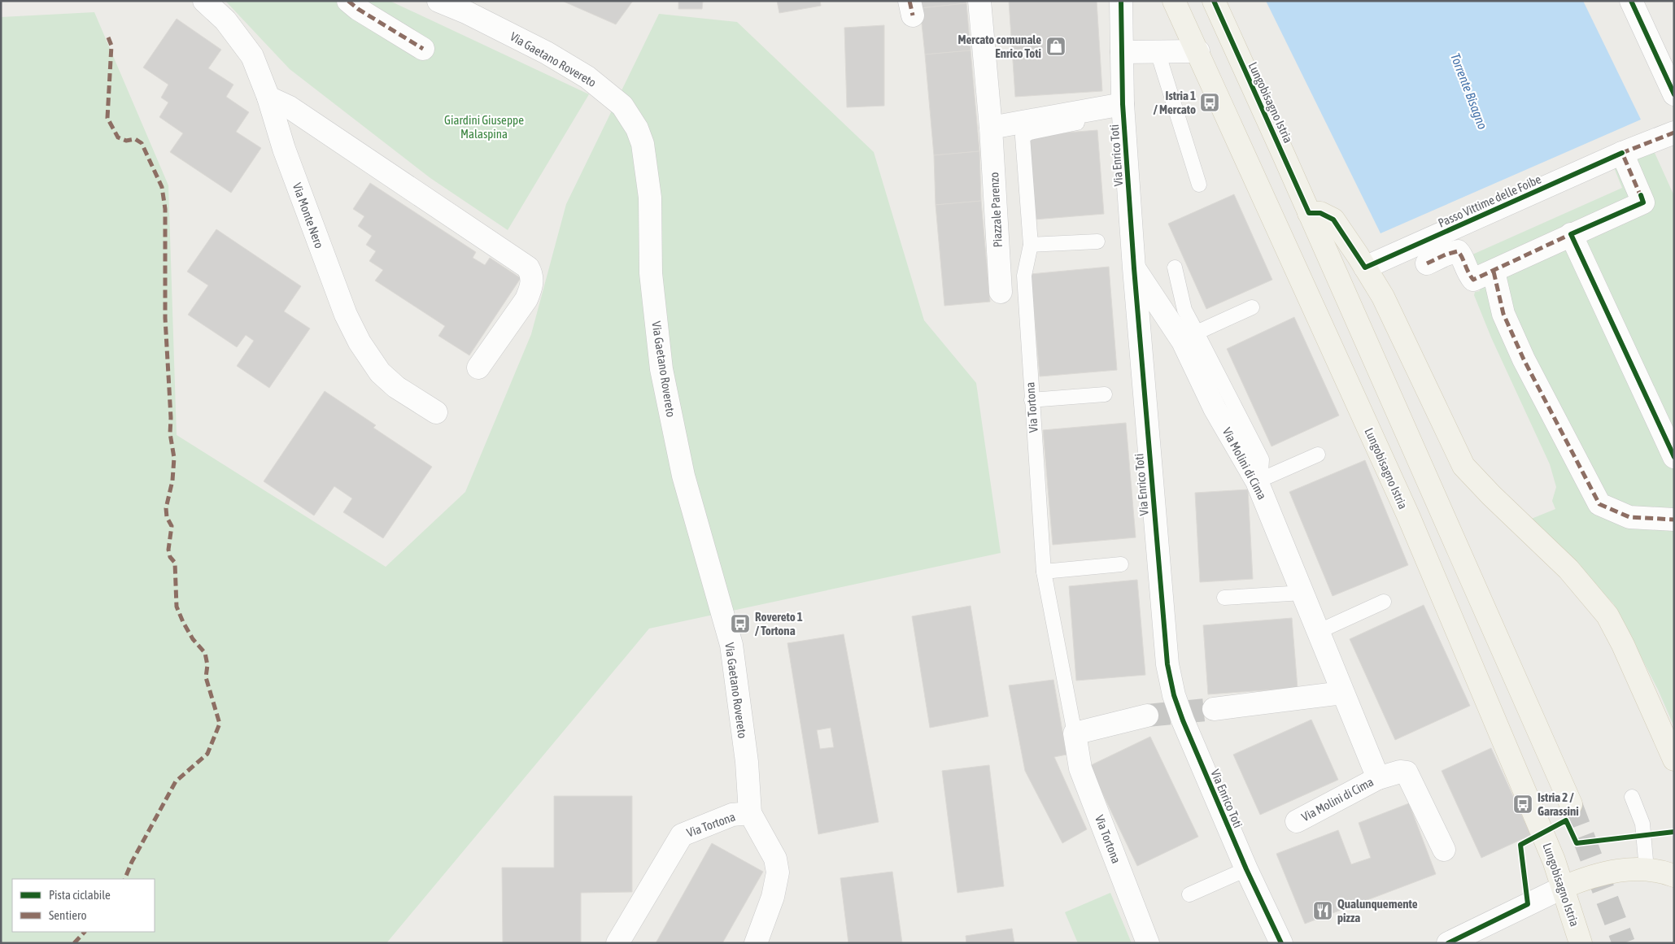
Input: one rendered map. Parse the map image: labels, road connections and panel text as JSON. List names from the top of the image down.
{
  "streets": {
    "main road": ["Lungobisagno Istria"],
    "street": [
      "Via Gaetano Rovereto",
      "Via Enrico Toti",
      "Passo Vittime delle Foibe",
      "Piazzale Parenzo",
      "Via Monte Nero",
      "Via Tortona",
      "Via Molini di Cima"
    ]
  },
  "crossings": [
    ["Via Gaetano Rovereto", "Via Tortona"],
    ["Via Enrico Toti", "Via Molini di Cima"]
  ],
  "water": ["Torrente Bisagno"],
  "parks": ["Giardini Giuseppe Malaspina"],
  "places": {
    "shop": ["Mercato comunale Enrico Toti"],
    "bus stop": ["Istria 1 / Mercato", "Rovereto 1 / Tortona", "Istria 2 / Garassini"],
    "restaurant": ["Qualunquemente pizza"]
  },
  "legend": ["Pista ciclabile", "Sentiero"]
}
